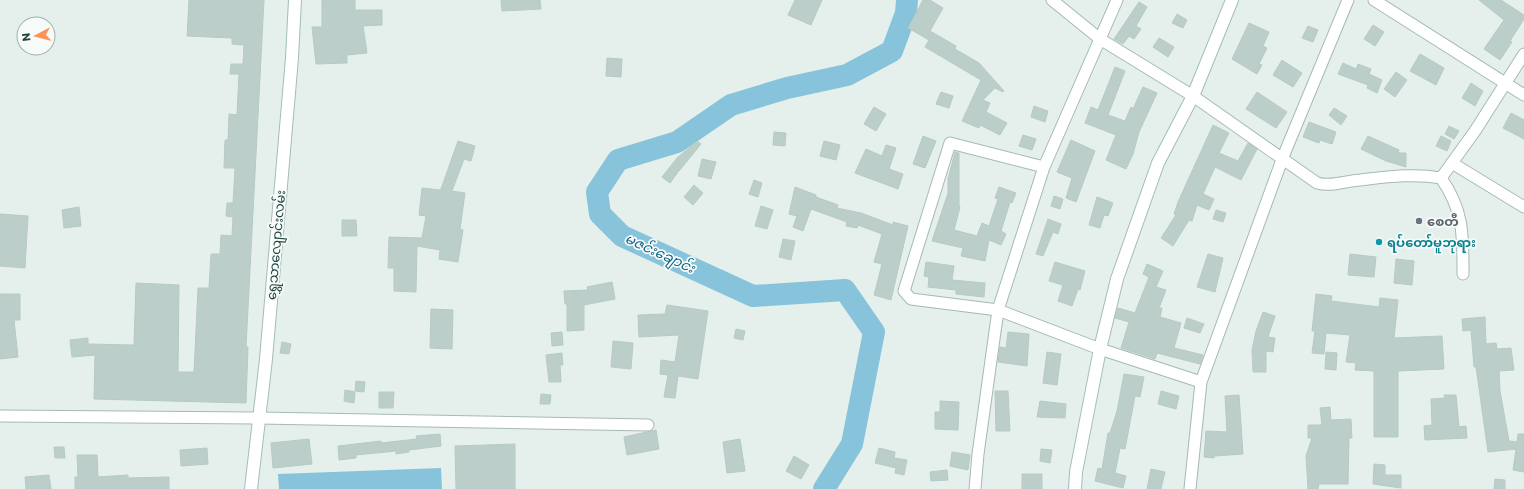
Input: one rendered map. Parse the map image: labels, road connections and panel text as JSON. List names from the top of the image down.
{
  "streets": {
    "street": ["ရွှေသာလျောင်းလမ်း"]
  },
  "water": ["မဇင်းချောင်း"],
  "places": ["စေတီ", "ရပ်တော်မူဘုရား"],
  "north": "left"
}
